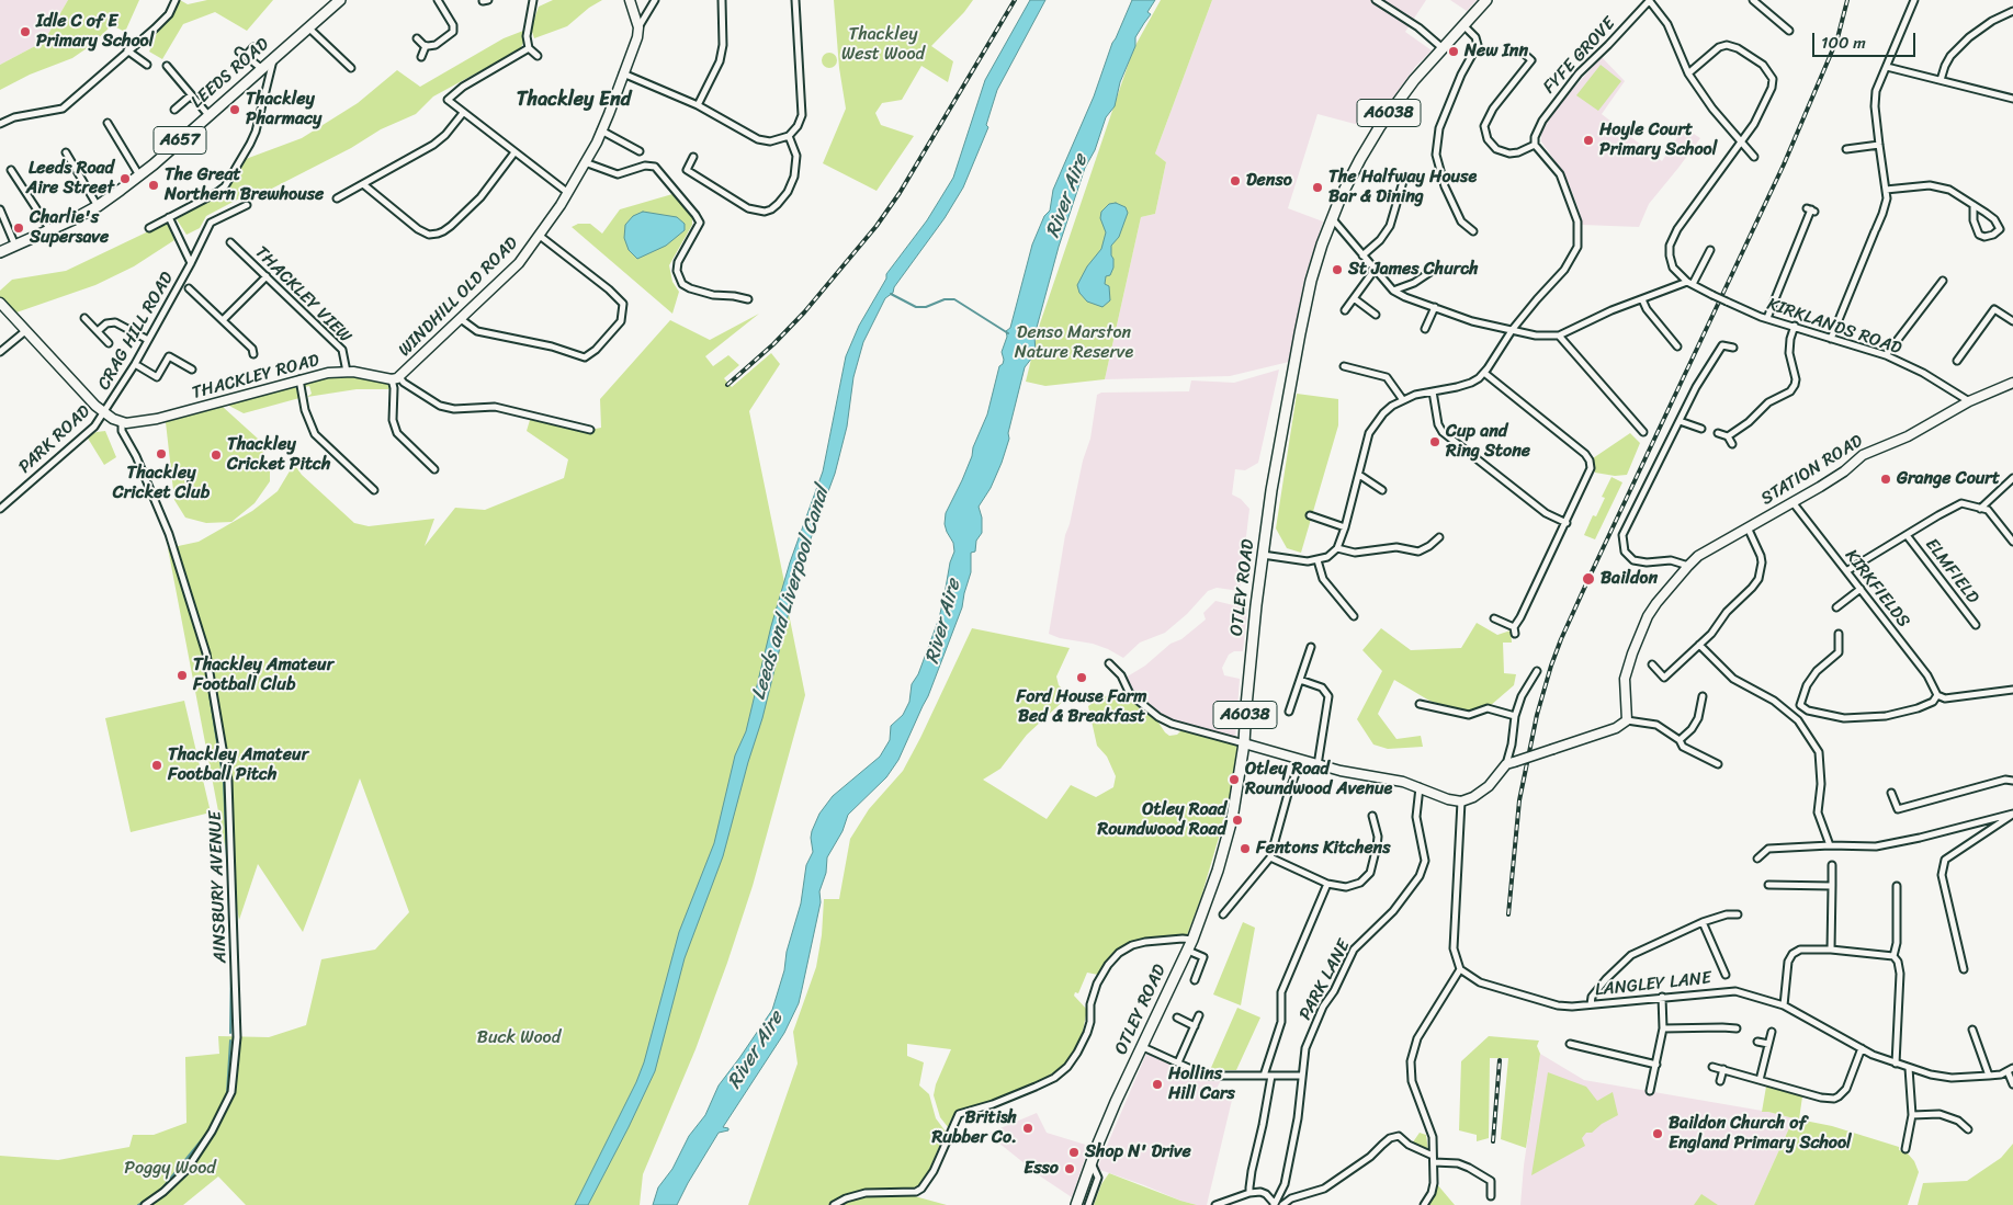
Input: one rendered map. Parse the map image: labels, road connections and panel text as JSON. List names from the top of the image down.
{
  "streets": {
    "main road": [
      "LEEDS ROAD",
      "A6038",
      "A657",
      "OTLEY ROAD"
    ],
    "street": [
      "FYFE GROVE",
      "THACKLEY VIEW",
      "WINDHILL OLD ROAD",
      "KIRKLANDS ROAD",
      "CRAG HILL ROAD",
      "THACKLEY ROAD",
      "PARK ROAD",
      "STATION ROAD",
      "ELMFIELD",
      "KIRKFIELDS",
      "AINSBURY AVENUE",
      "PARK LANE",
      "LANGLEY LANE"
    ]
  },
  "crossings": [
    ["THACKLEY VIEW", "THACKLEY ROAD"],
    ["WINDHILL OLD ROAD", "THACKLEY ROAD"],
    ["KIRKLANDS ROAD", "STATION ROAD"],
    ["CRAG HILL ROAD", "THACKLEY ROAD"],
    ["CRAG HILL ROAD", "PARK ROAD"],
    ["THACKLEY ROAD", "PARK ROAD"],
    ["THACKLEY ROAD", "AINSBURY AVENUE"],
    ["STATION ROAD", "KIRKFIELDS"]
  ],
  "districts": ["Thackley End"],
  "water": ["River Aire", "Leeds and Liverpool Canal"],
  "parks": [
    "Thackley West Wood",
    "Denso Marston Nature Reserve",
    "Buck Wood",
    "Poggy Wood"
  ],
  "places": [
    "Idle C of E Primary School",
    "New Inn",
    "Thackley Pharmacy",
    "Hoyle Court Primary School",
    "Leeds Road Aire Street",
    "Denso",
    "The Great Northern Brewhouse",
    "The Halfway House Bar & Dining",
    "Charlie's Supersave",
    "St James Church",
    "Cup and Ring Stone",
    "Thackley Cricket Club",
    "Thackley Cricket Pitch",
    "Grange Court",
    "Baildon",
    "Thackley Amateur Football Club",
    "Ford House Farm Bed & Breakfast",
    "Thackley Amateur Football Pitch",
    "Otley Road Roundwood Avenue",
    "Otley Road Roundwood Road",
    "Fentons Kitchens",
    "Hollins Hill Cars",
    "British Rubber Co.",
    "Baildon Church of England Primary School",
    "Shop N' Drive",
    "Esso"
  ],
  "scale_bar": "100 m"
}
